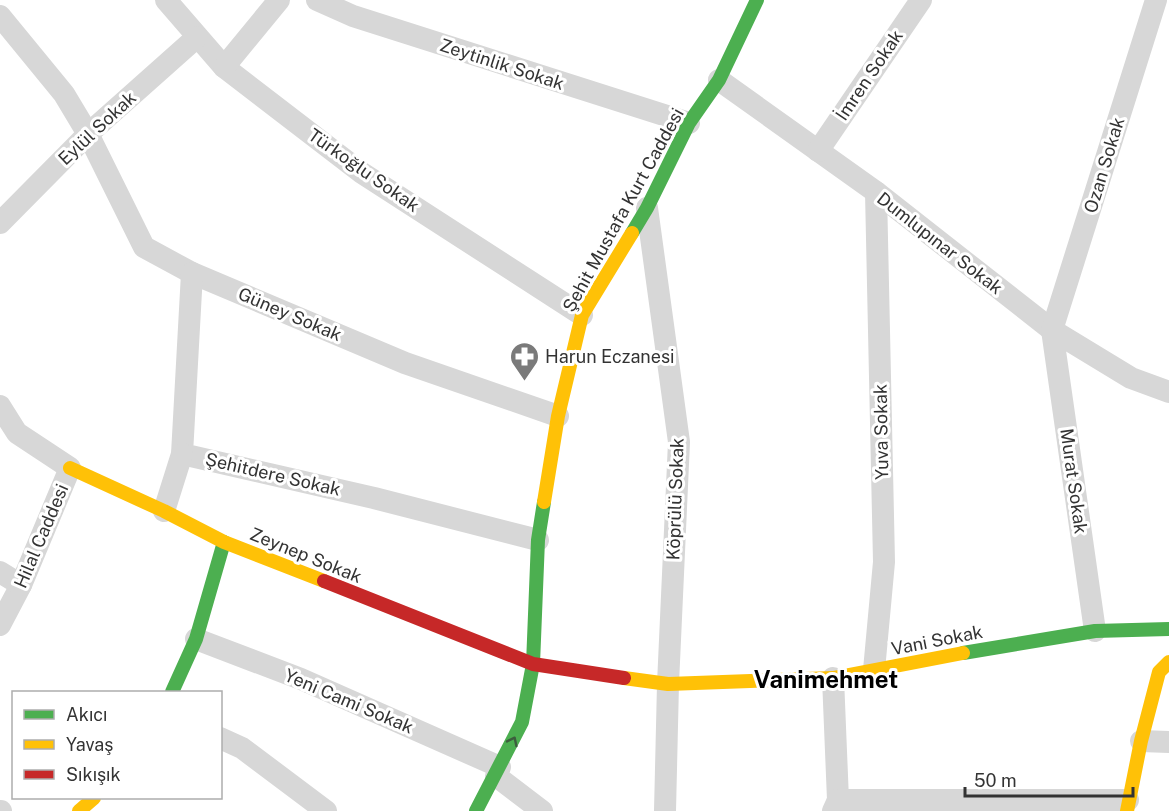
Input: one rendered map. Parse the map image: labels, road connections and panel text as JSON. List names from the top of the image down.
{
  "streets": {
    "street": [
      "Zeytinlik Sokak",
      "İmren Sokak",
      "Eylül Sokak",
      "Ozan Sokak",
      "Türkoğlu Sokak",
      "Şehit Mustafa Kurt Caddesi",
      "Dumlupınar Sokak",
      "Güney Sokak",
      "Yuva Sokak",
      "Şehitdere Sokak",
      "Murat Sokak",
      "Köprülü Sokak",
      "Hilal Caddesi",
      "Zeynep Sokak",
      "Vani Sokak",
      "Yeni Cami Sokak"
    ]
  },
  "crossings": [
    ["Zeytinlik Sokak", "Şehit Mustafa Kurt Caddesi"],
    ["İmren Sokak", "Dumlupınar Sokak"],
    ["Eylül Sokak", "Türkoğlu Sokak"],
    ["Eylül Sokak", "Güney Sokak"],
    ["Ozan Sokak", "Dumlupınar Sokak"],
    ["Ozan Sokak", "Murat Sokak"],
    ["Türkoğlu Sokak", "Şehit Mustafa Kurt Caddesi"],
    ["Şehit Mustafa Kurt Caddesi", "Dumlupınar Sokak"],
    ["Şehit Mustafa Kurt Caddesi", "Güney Sokak"],
    ["Şehit Mustafa Kurt Caddesi", "Şehitdere Sokak"],
    ["Şehit Mustafa Kurt Caddesi", "Köprülü Sokak"],
    ["Şehit Mustafa Kurt Caddesi", "Zeynep Sokak"],
    ["Şehit Mustafa Kurt Caddesi", "Vani Sokak"],
    ["Şehit Mustafa Kurt Caddesi", "Yeni Cami Sokak"],
    ["Dumlupınar Sokak", "Yuva Sokak"],
    ["Dumlupınar Sokak", "Murat Sokak"],
    ["Güney Sokak", "Şehitdere Sokak"],
    ["Yuva Sokak", "Vani Sokak"],
    ["Murat Sokak", "Vani Sokak"],
    ["Köprülü Sokak", "Vani Sokak"],
    ["Hilal Caddesi", "Zeynep Sokak"],
    ["Zeynep Sokak", "Vani Sokak"]
  ],
  "districts": ["Vanimehmet"],
  "places": {
    "pharmacy": ["Harun Eczanesi"]
  },
  "legend": ["Akıcı", "Yavaş", "Sıkışık"],
  "scale_bar": "50 m"
}
